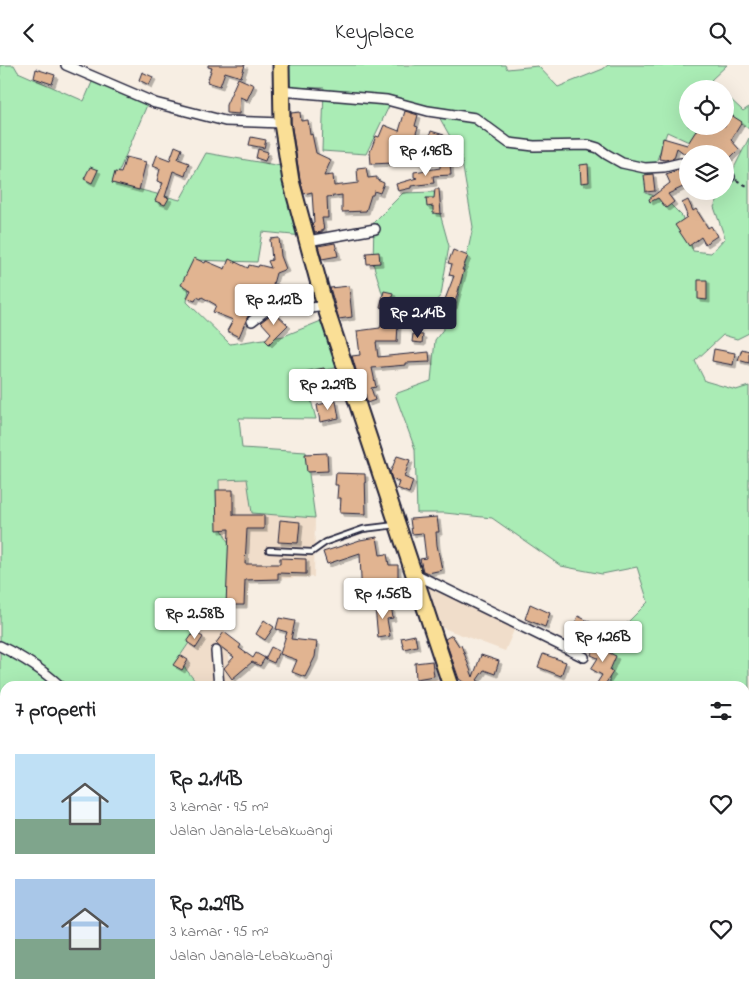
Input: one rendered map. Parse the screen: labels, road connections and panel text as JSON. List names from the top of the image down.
{
  "page": {
    "header": "Keyplace",
    "price": [
      "Rp 1.96B",
      "Rp 2.12B",
      "Rp 2.14B",
      "Rp 2.29B",
      "Rp 1.56B",
      "Rp 2.58B",
      "Rp 1.26B"
    ],
    "heading": "7 properti",
    "list": [
      {
        "name": "Rp 2.14B",
        "note": "3 kamar · 95 m² · Jalan Janala–Lebakwangi"
      },
      {
        "name": "Rp 2.29B",
        "note": "3 kamar · 95 m² · Jalan Janala–Lebakwangi"
      }
    ]
  }
}
